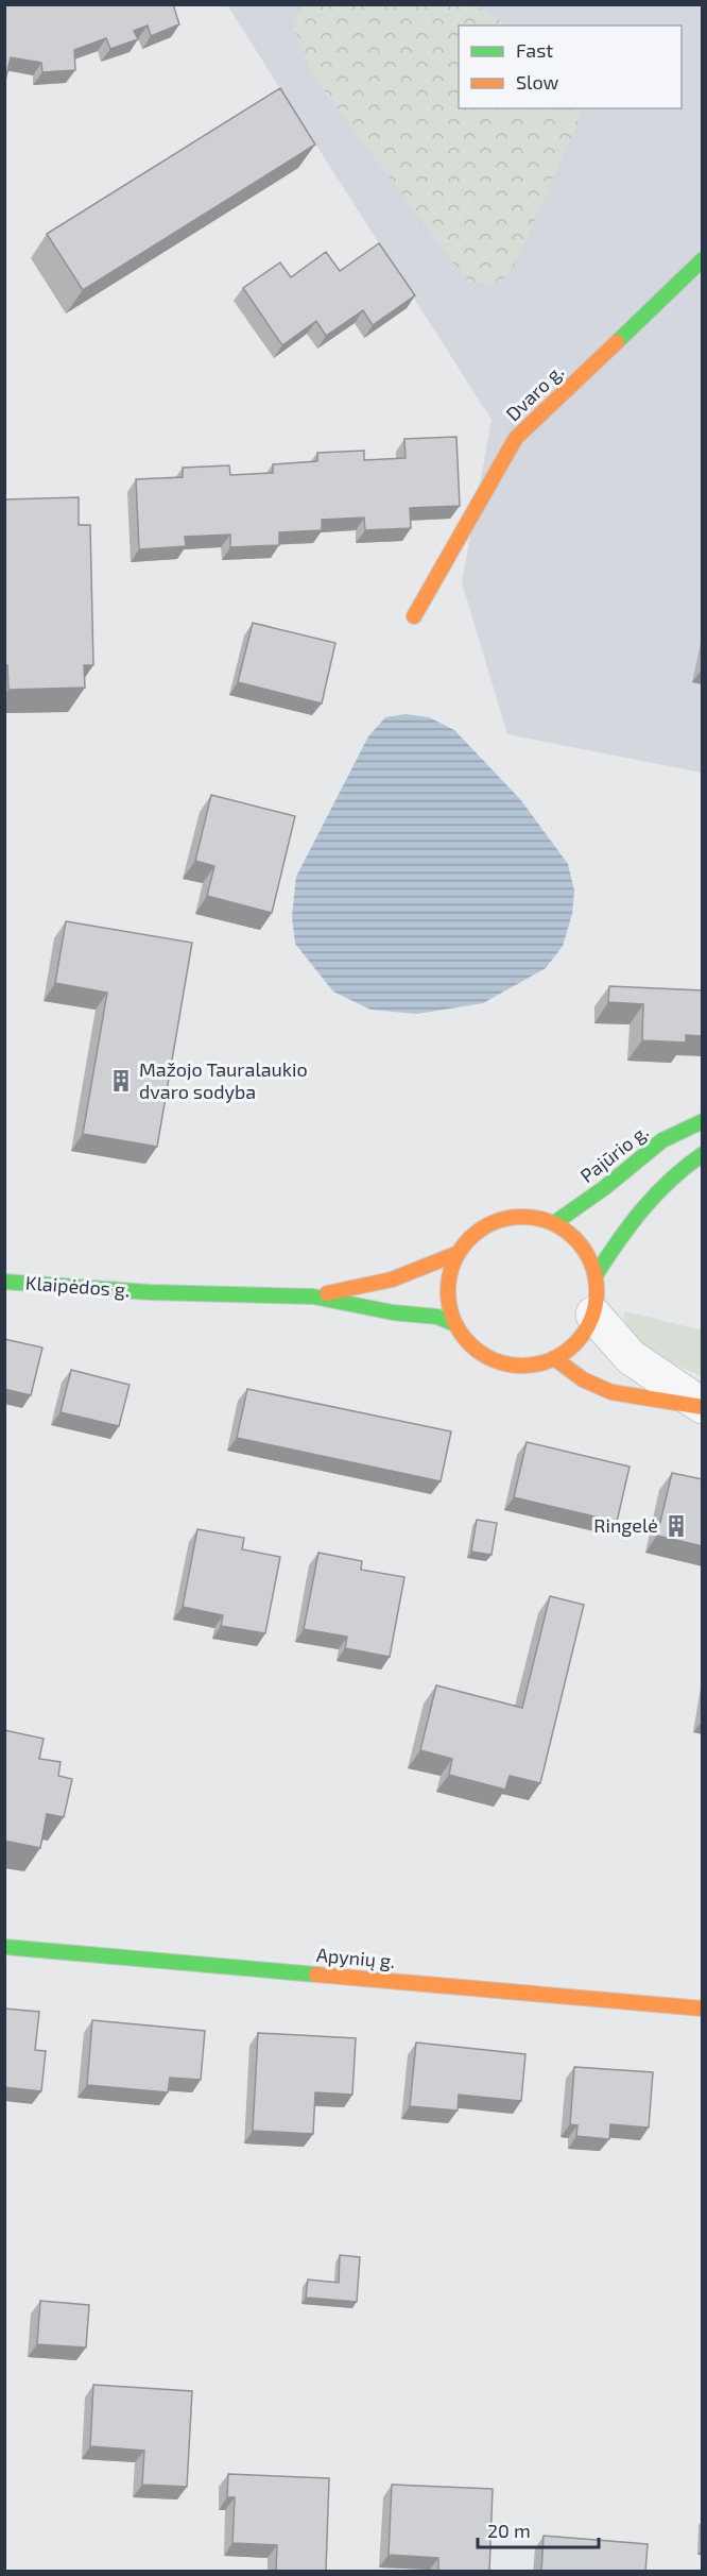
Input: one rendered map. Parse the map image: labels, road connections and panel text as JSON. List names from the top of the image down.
{
  "streets": {
    "main road": [
      "Dvaro g.",
      "Pajūrio g.",
      "Klaipėdos g.",
      "Apynių g."
    ]
  },
  "places": {
    "building": ["Mažojo Tauralaukio dvaro sodyba", "Ringelė"]
  },
  "legend": ["Fast", "Slow"],
  "scale_bar": "20 m"
}
